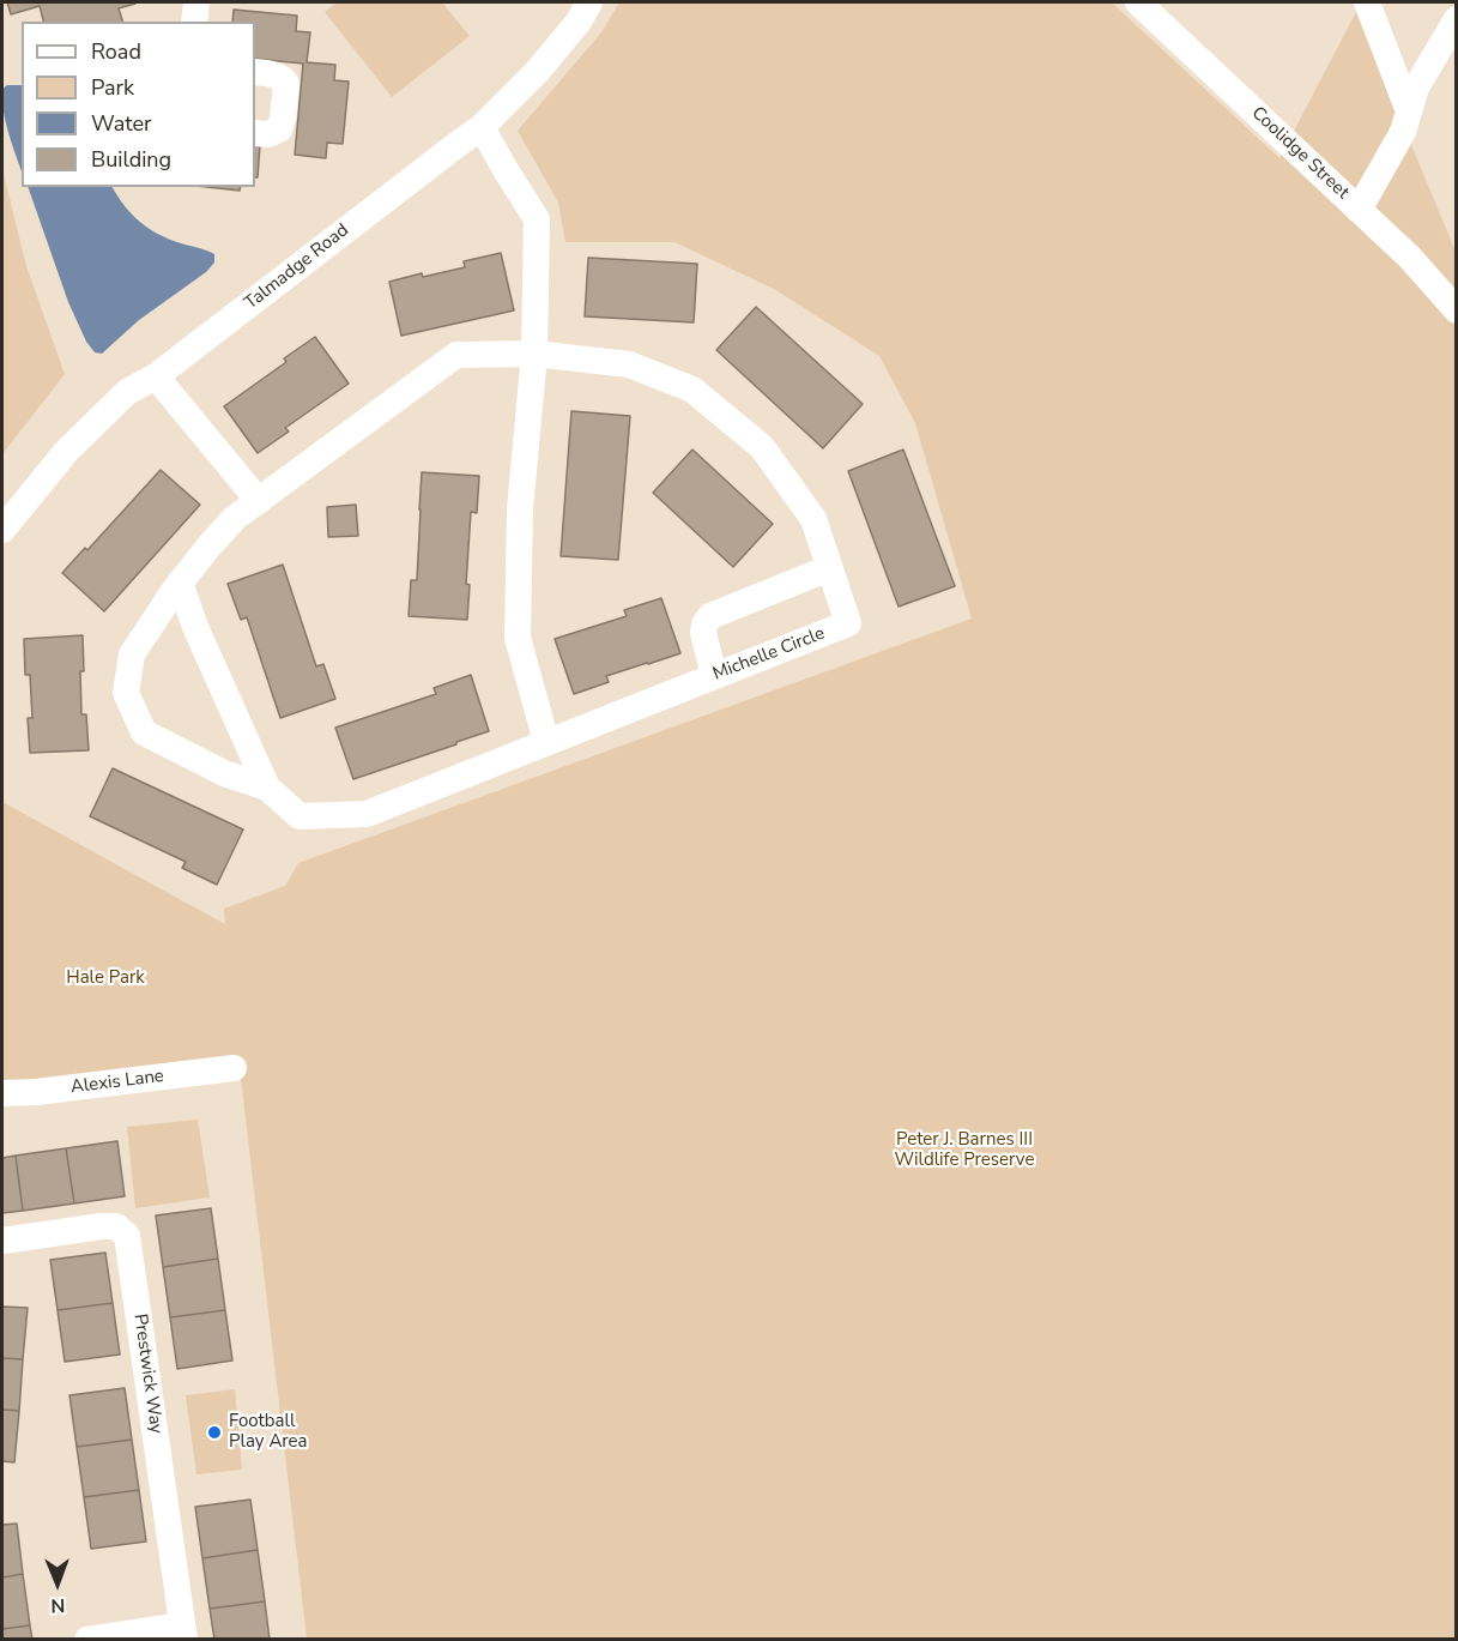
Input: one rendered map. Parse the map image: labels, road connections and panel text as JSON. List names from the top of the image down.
{
  "streets": {
    "street": [
      "Coolidge Street",
      "Talmadge Road",
      "Michelle Circle",
      "Alexis Lane",
      "Prestwick Way"
    ]
  },
  "parks": ["Hale Park", "Peter J. Barnes III Wildlife Preserve"],
  "places": ["Football Play Area"],
  "legend": [
    "Road",
    "Park",
    "Water",
    "Building"
  ],
  "north": "bottom"
}
